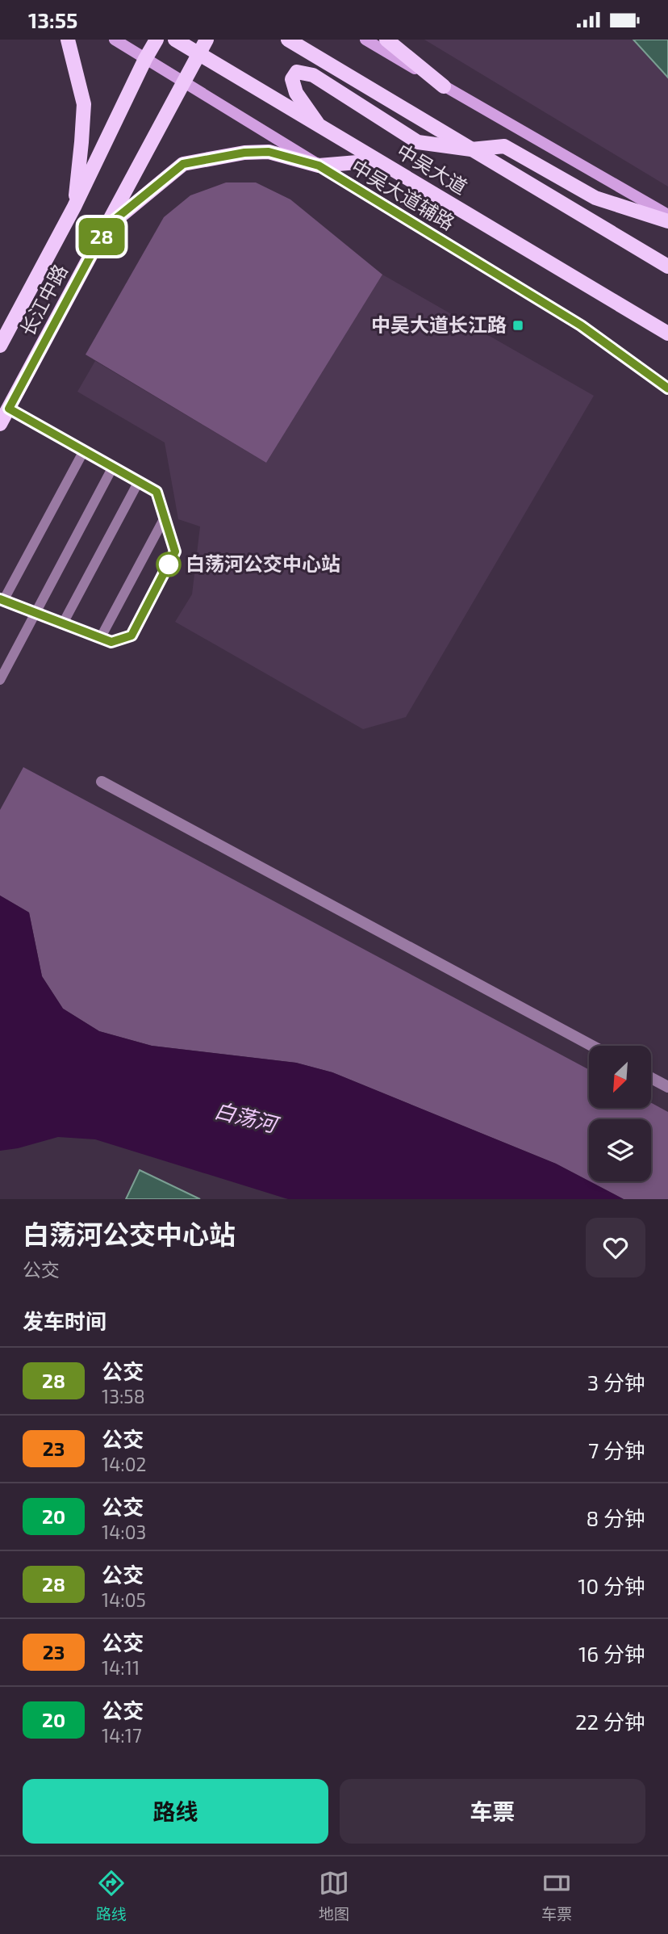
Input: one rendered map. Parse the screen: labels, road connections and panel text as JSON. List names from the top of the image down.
{
  "streets": {
    "main road": ["中吴大道", "中吴大道辅路", "长江中路"]
  },
  "crossings": [
    ["中吴大道", "长江中路"],
    ["中吴大道辅路", "长江中路"]
  ],
  "water": ["白荡河"],
  "places": {
    "transit": ["中吴大道长江路"],
    "other": ["白荡河公交中心站"]
  },
  "lines": ["bus line 28"],
  "north": "bottom left",
  "page": {
    "status": "13:55",
    "on_map": "28",
    "heading": [
      ["白荡河公交中心站", "公交"],
      "发车时间"
    ],
    "list": [
      {
        "mark": "28",
        "name": "公交",
        "note": "13:58",
        "value": "3 分钟"
      },
      {
        "mark": "23",
        "name": "公交",
        "note": "14:02",
        "value": "7 分钟"
      },
      {
        "mark": "20",
        "name": "公交",
        "note": "14:03",
        "value": "8 分钟"
      },
      {
        "mark": "28",
        "name": "公交",
        "note": "14:05",
        "value": "10 分钟"
      },
      {
        "mark": "23",
        "name": "公交",
        "note": "14:11",
        "value": "16 分钟"
      },
      {
        "mark": "20",
        "name": "公交",
        "note": "14:17",
        "value": "22 分钟"
      }
    ],
    "buttons": ["路线", "车票"],
    "tabs": ["路线", "地图", "车票"]
  }
}
